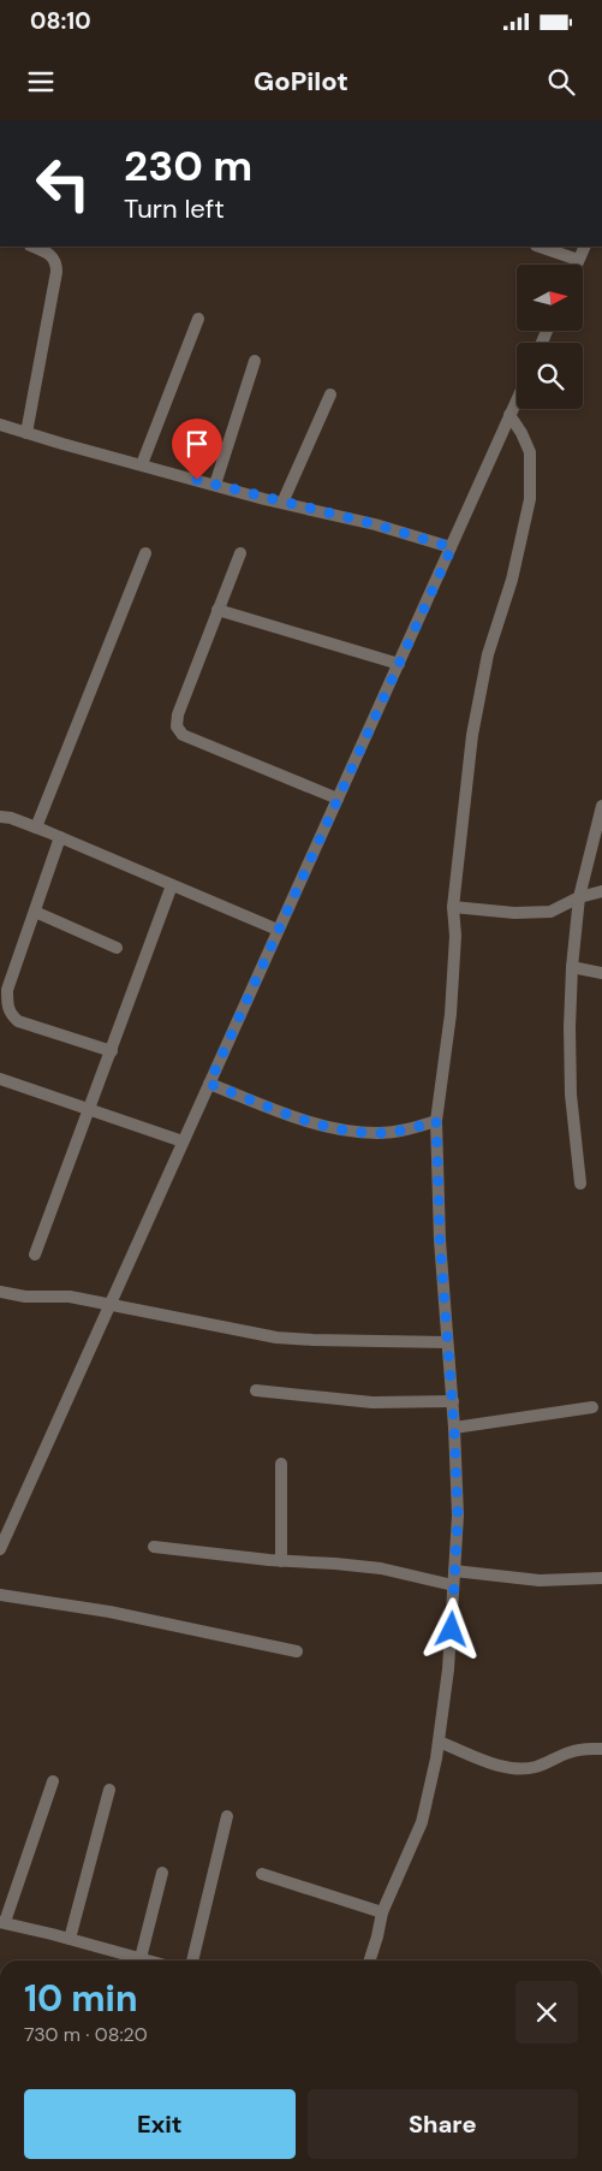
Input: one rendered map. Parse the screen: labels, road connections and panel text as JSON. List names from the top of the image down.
{
  "north": "right",
  "page": {
    "status": "08:10",
    "header": "GoPilot",
    "turn": ["230 m", "Turn left"],
    "heading": ["10 min", "730 m · 08:20"],
    "buttons": ["Exit", "Share"]
  }
}
